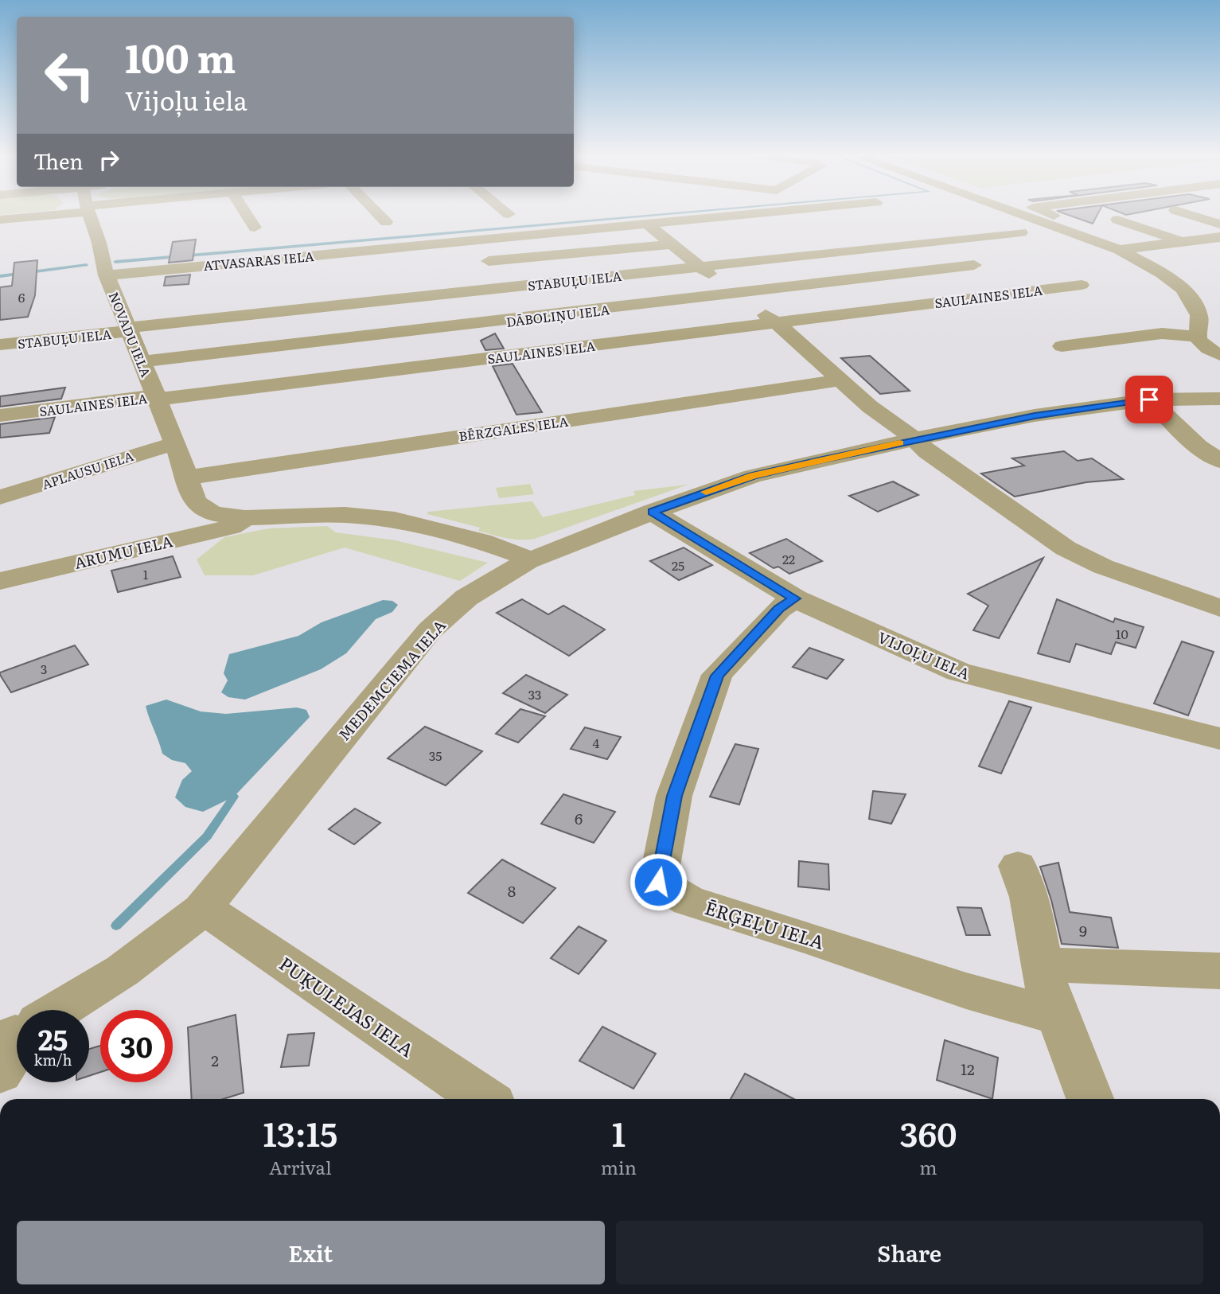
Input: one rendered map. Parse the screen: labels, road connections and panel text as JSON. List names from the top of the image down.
{
  "streets": {
    "street": [
      "ATVASARAS IELA",
      "STABUĻU IELA",
      "SAULAINES IELA",
      "DĀBOLIŅU IELA",
      "NOVADU IELA",
      "BĒRZGALES IELA",
      "APLAUSU IELA",
      "ARUMU IELA",
      "VIJOĻU IELA",
      "MEDEMCIEMA IELA",
      "ĒRĢEĻU IELA",
      "PUĶULEJAS IELA"
    ]
  },
  "crossings": [
    ["ATVASARAS IELA", "NOVADU IELA"],
    ["STABUĻU IELA", "NOVADU IELA"],
    ["SAULAINES IELA", "NOVADU IELA"],
    ["DĀBOLIŅU IELA", "NOVADU IELA"],
    ["NOVADU IELA", "BĒRZGALES IELA"],
    ["NOVADU IELA", "APLAUSU IELA"],
    ["NOVADU IELA", "ARUMU IELA"],
    ["NOVADU IELA", "MEDEMCIEMA IELA"],
    ["VIJOĻU IELA", "MEDEMCIEMA IELA"],
    ["VIJOĻU IELA", "ĒRĢEĻU IELA"],
    ["MEDEMCIEMA IELA", "PUĶULEJAS IELA"]
  ],
  "house_numbers": [
    "6",
    "22",
    "25",
    "1",
    "10",
    "3",
    "33",
    "4",
    "35",
    "6",
    "8",
    "9",
    "2",
    "12"
  ],
  "page": {
    "turn": ["100 m", "Vijoļu iela"],
    "then": "Then",
    "speed": "25 km/h",
    "limit": "30",
    "eta": [
      "13:15",
      "Arrival",
      "1",
      "min",
      "360",
      "m"
    ],
    "buttons": ["Exit", "Share"]
  }
}
